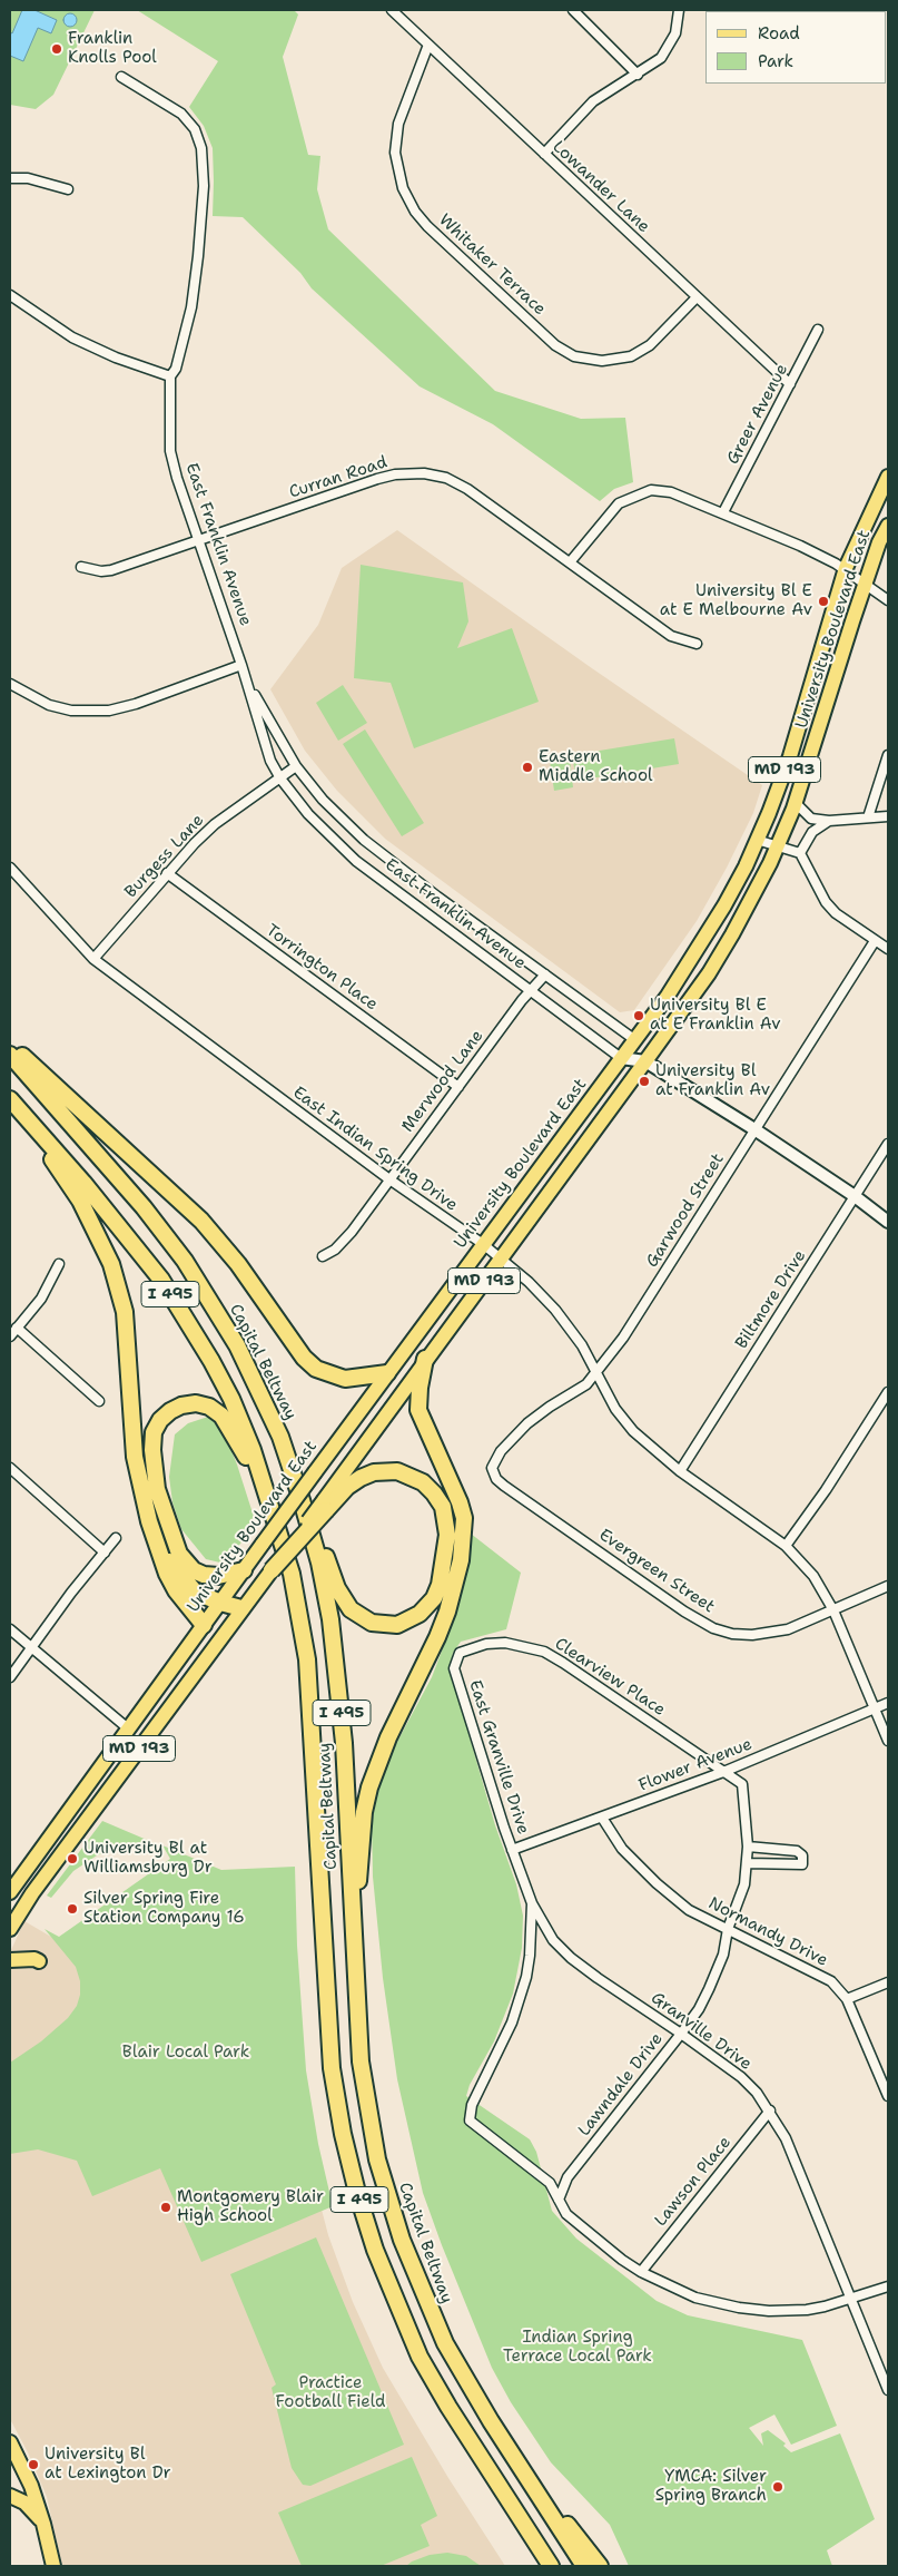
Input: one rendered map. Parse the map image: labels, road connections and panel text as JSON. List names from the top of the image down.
{
  "streets": {
    "highway": ["I 495", "Capital Beltway"],
    "main road": ["University Boulevard East", "MD 193"],
    "street": [
      "Lowander Lane",
      "Whitaker Terrace",
      "Greer Avenue",
      "Curran Road",
      "East Franklin Avenue",
      "Burgess Lane",
      "Torrington Place",
      "Merwood Lane",
      "East Indian Spring Drive",
      "Garwood Street",
      "Biltmore Drive",
      "Evergreen Street",
      "Clearview Place",
      "East Granville Drive",
      "Flower Avenue",
      "Normandy Drive",
      "Granville Drive",
      "Lawndale Drive",
      "Lawson Place"
    ]
  },
  "crossings": [
    ["Lowander Lane", "Whitaker Terrace"],
    ["Lowander Lane", "Greer Avenue"],
    ["Curran Road", "East Franklin Avenue"],
    ["East Franklin Avenue", "University Boulevard East"],
    ["East Franklin Avenue", "Burgess Lane"],
    ["East Franklin Avenue", "Merwood Lane"],
    ["East Franklin Avenue", "Garwood Street"],
    ["East Franklin Avenue", "Biltmore Drive"],
    ["University Boulevard East", "East Indian Spring Drive"],
    ["Burgess Lane", "Torrington Place"],
    ["Burgess Lane", "East Indian Spring Drive"],
    ["Torrington Place", "Merwood Lane"],
    ["Merwood Lane", "East Indian Spring Drive"],
    ["East Indian Spring Drive", "Garwood Street"],
    ["East Indian Spring Drive", "Biltmore Drive"],
    ["East Indian Spring Drive", "Evergreen Street"],
    ["East Indian Spring Drive", "Flower Avenue"],
    ["Garwood Street", "Evergreen Street"],
    ["Clearview Place", "East Granville Drive"],
    ["Clearview Place", "Flower Avenue"],
    ["Clearview Place", "Lawndale Drive"],
    ["East Granville Drive", "Flower Avenue"],
    ["East Granville Drive", "Granville Drive"],
    ["Flower Avenue", "Normandy Drive"],
    ["Flower Avenue", "Granville Drive"],
    ["Flower Avenue", "Lawndale Drive"],
    ["Normandy Drive", "Lawndale Drive"],
    ["Granville Drive", "Lawndale Drive"],
    ["Granville Drive", "Lawson Place"]
  ],
  "parks": ["Blair Local Park", "Indian Spring Terrace Local Park", "Practice Football Field"],
  "places": [
    "Franklin Knolls Pool",
    "University Bl E at E Melbourne Av",
    "Eastern Middle School",
    "University Bl E at E Franklin Av",
    "University Bl at Franklin Av",
    "University Bl at Williamsburg Dr",
    "Silver Spring Fire Station Company 16",
    "Montgomery Blair High School",
    "University Bl at Lexington Dr",
    "YMCA: Silver Spring Branch"
  ],
  "legend": ["Road", "Park"]
}
